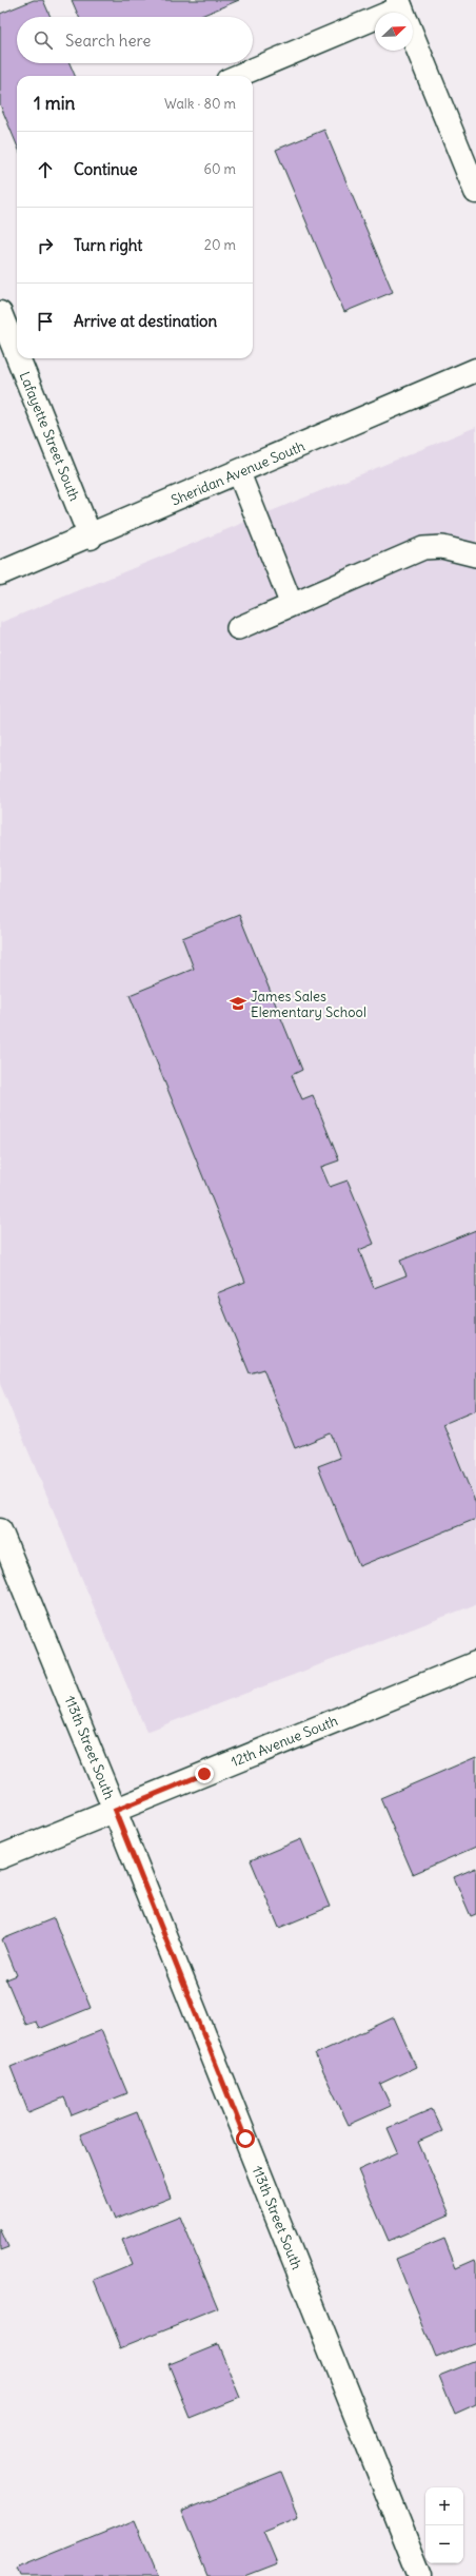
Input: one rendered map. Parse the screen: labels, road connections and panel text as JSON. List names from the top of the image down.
{
  "streets": {
    "street": [
      "Lafayette Street South",
      "Sheridan Avenue South",
      "12th Avenue South",
      "113th Street South"
    ]
  },
  "crossings": [
    ["Lafayette Street South", "Sheridan Avenue South"],
    ["12th Avenue South", "113th Street South"]
  ],
  "places": {
    "school or university": ["James Sales Elementary School"]
  },
  "north": "top right",
  "page": {
    "search": "Search here",
    "heading": ["1 min", "Walk · 80 m"],
    "list": [
      ["Continue", "60 m"],
      ["Turn right", "20 m"],
      "Arrive at destination"
    ],
    "map_buttons": ["+", "−"]
  }
}
